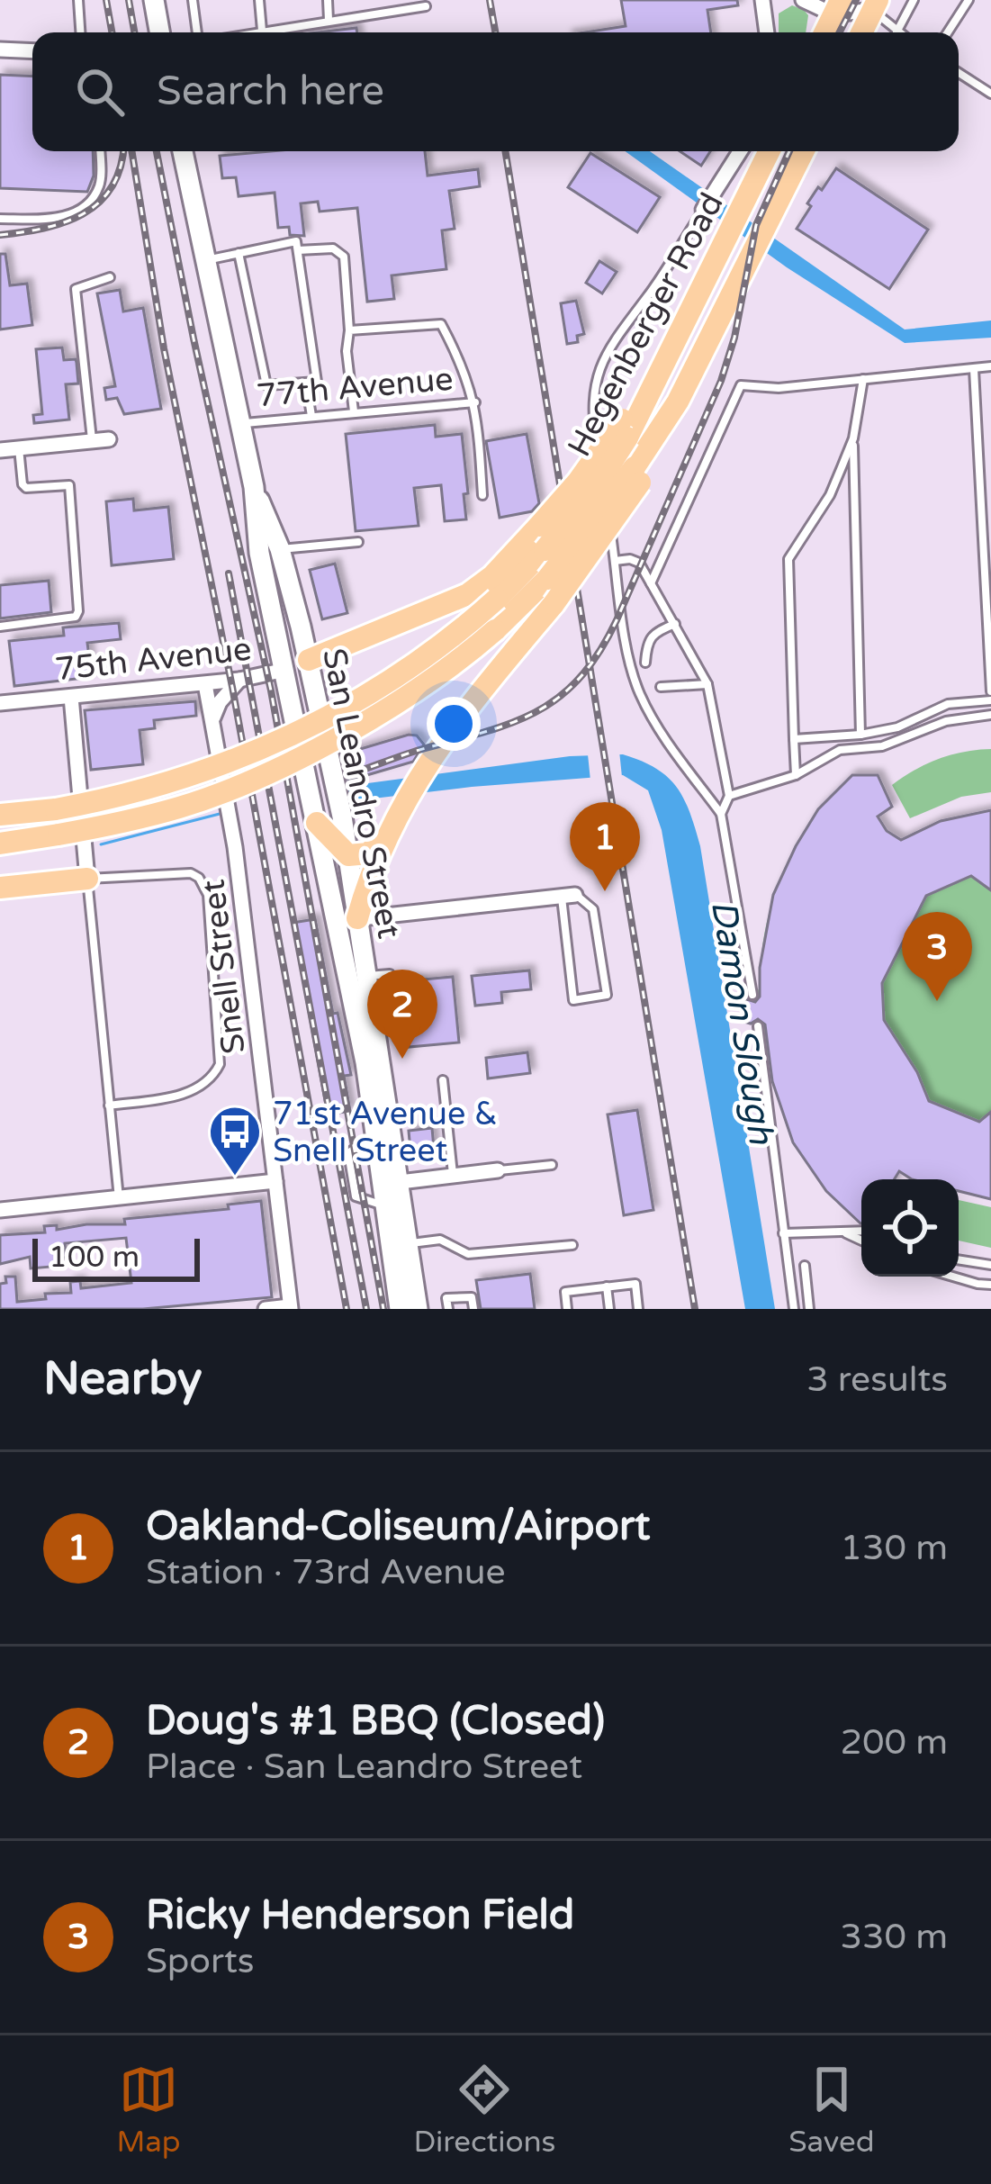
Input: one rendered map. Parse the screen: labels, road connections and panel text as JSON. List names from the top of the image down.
{
  "streets": {
    "main road": ["Hegenberger Road", "75th Avenue", "San Leandro Street"],
    "street": ["Snell Street"],
    "lane": ["77th Avenue"]
  },
  "crossings": [
    ["77th Avenue", "San Leandro Street"],
    ["75th Avenue", "San Leandro Street"],
    ["75th Avenue", "Snell Street"]
  ],
  "water": ["Damon Slough"],
  "places": {
    "bus stop": ["71st Avenue & Snell Street"]
  },
  "scale_bar": "100 m",
  "page": {
    "search": "Search here",
    "pins": ["1", "3", "2"],
    "scale": "100 m",
    "heading": ["Nearby", "3 results"],
    "list": [
      {
        "mark": "1",
        "name": "Oakland-Coliseum/Airport",
        "note": "Station · 73rd Avenue",
        "value": "130 m"
      },
      {
        "mark": "2",
        "name": "Doug's #1 BBQ (Closed)",
        "note": "Place · San Leandro Street",
        "value": "200 m"
      },
      {
        "mark": "3",
        "name": "Ricky Henderson Field",
        "note": "Sports",
        "value": "330 m"
      }
    ],
    "nav": ["Map", "Directions", "Saved"]
  }
}
